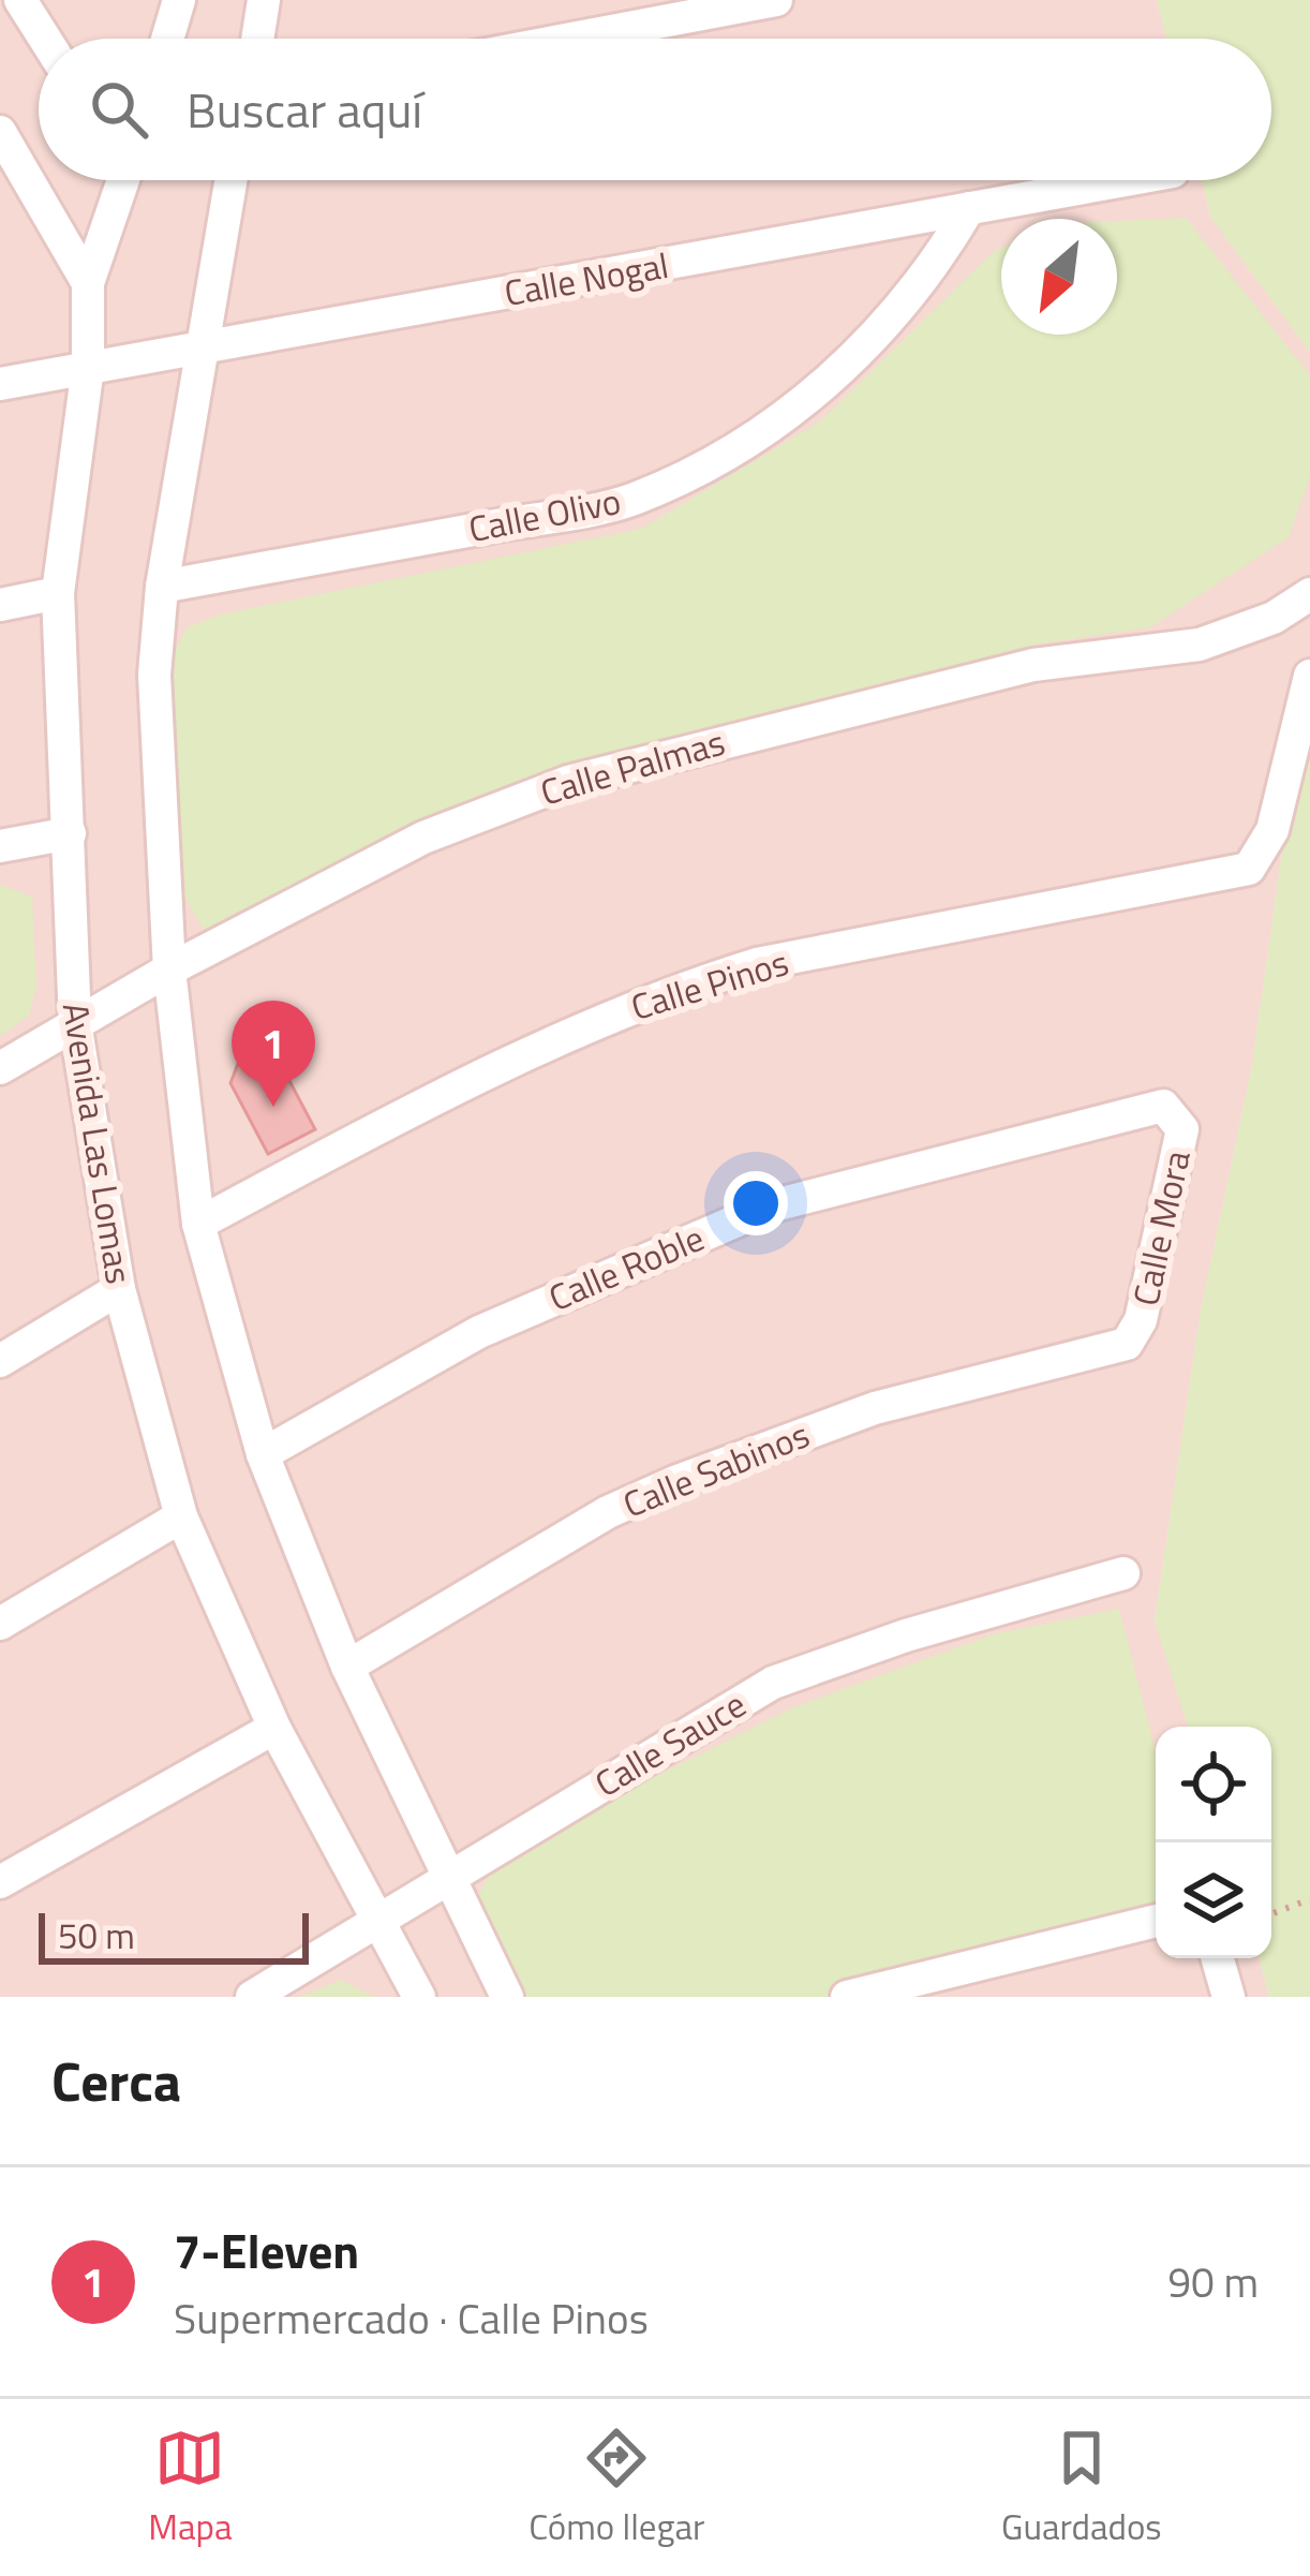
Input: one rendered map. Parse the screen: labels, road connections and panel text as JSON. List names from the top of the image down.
{
  "streets": {
    "street": [
      "Calle Nogal",
      "Calle Olivo",
      "Calle Palmas",
      "Calle Pinos",
      "Avenida Las Lomas",
      "Calle Mora",
      "Calle Roble",
      "Calle Sabinos",
      "Calle Sauce"
    ]
  },
  "crossings": [
    ["Calle Nogal", "Calle Olivo"],
    ["Calle Nogal", "Avenida Las Lomas"],
    ["Calle Palmas", "Avenida Las Lomas"],
    ["Avenida Las Lomas", "Calle Sauce"],
    ["Calle Mora", "Calle Roble"],
    ["Calle Mora", "Calle Sabinos"]
  ],
  "scale_bar": "50 m",
  "north": "bottom left",
  "page": {
    "search": "Buscar aquí",
    "pins": "1",
    "scale": "50 m",
    "heading": "Cerca",
    "list": [
      {
        "mark": "1",
        "name": "7-Eleven",
        "note": "Supermercado · Calle Pinos",
        "value": "90 m"
      }
    ],
    "nav": ["Mapa", "Cómo llegar", "Guardados"]
  }
}
